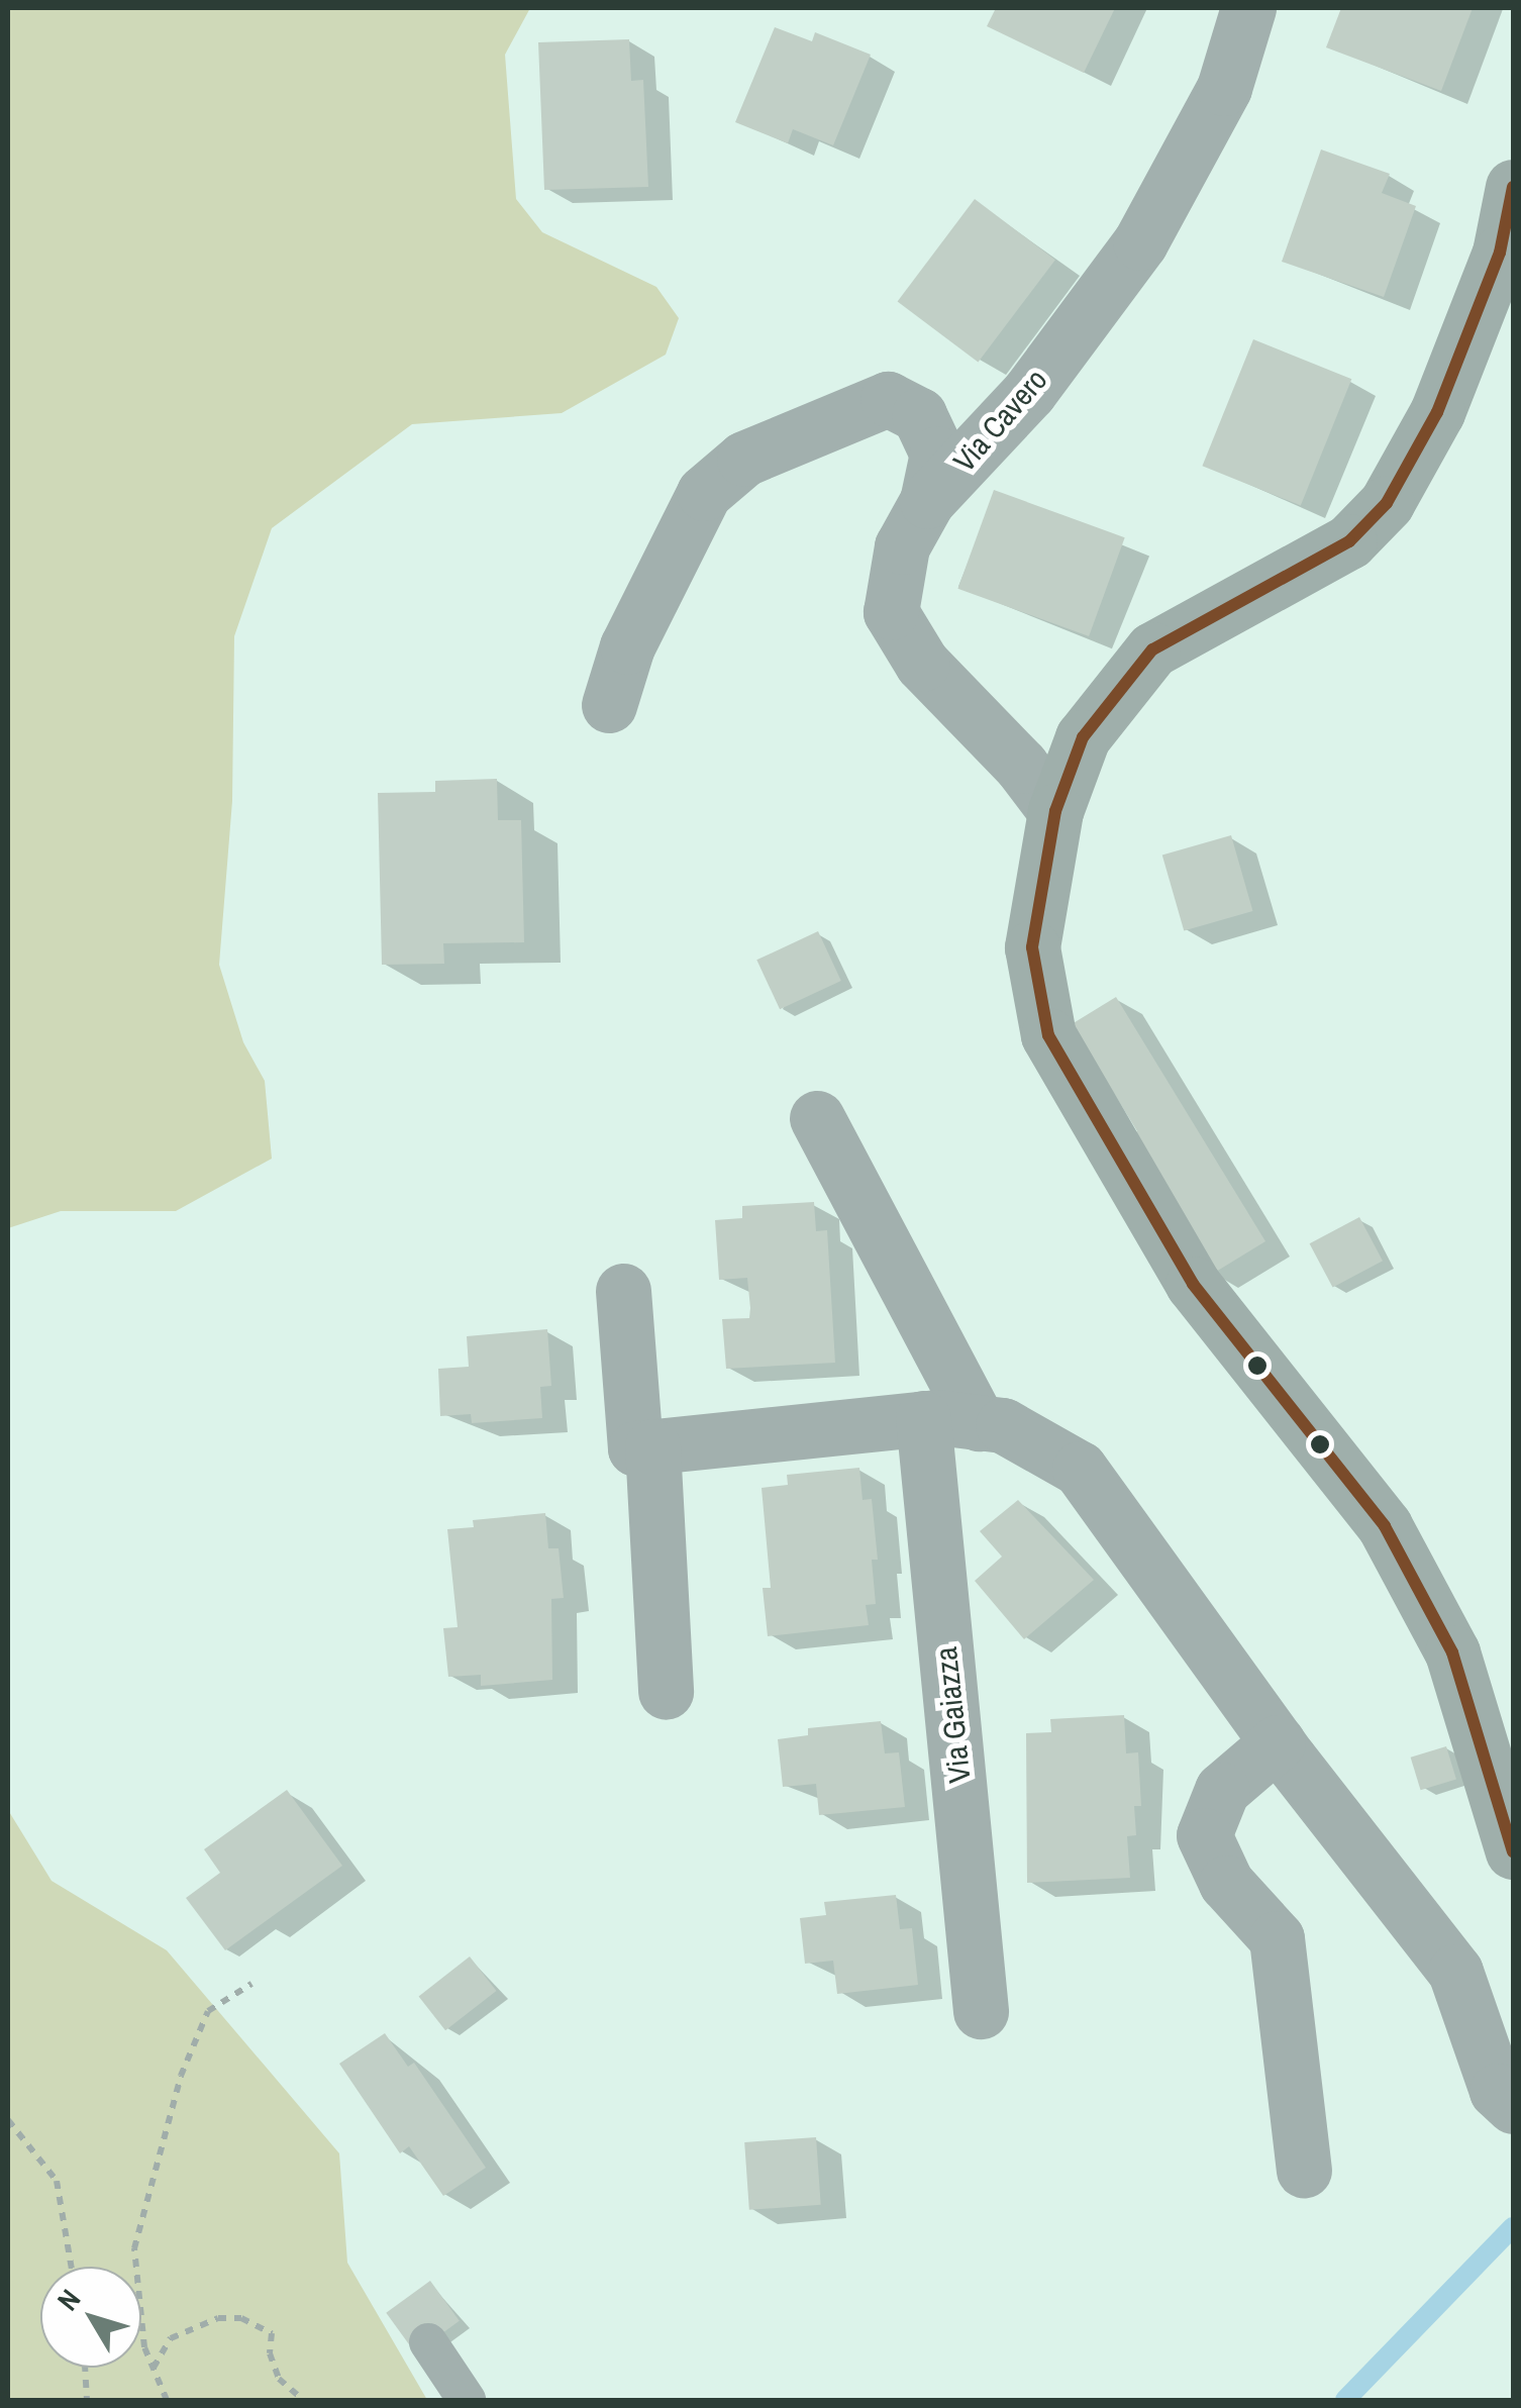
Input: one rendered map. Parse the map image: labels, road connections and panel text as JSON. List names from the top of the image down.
{
  "streets": {
    "street": ["Via Cavero", "Via Gaiazza"]
  },
  "north": "top left"
}
